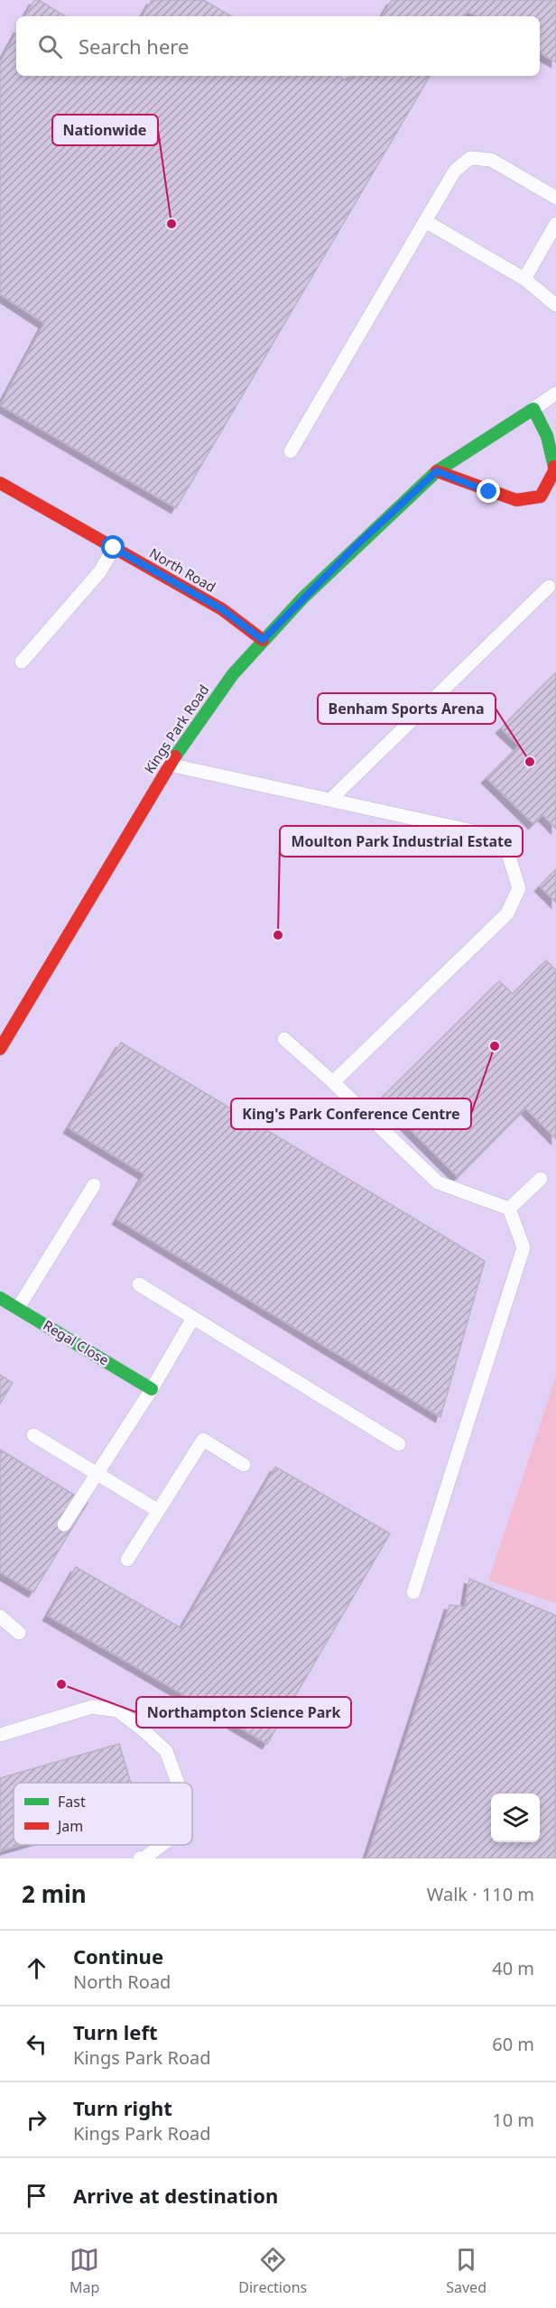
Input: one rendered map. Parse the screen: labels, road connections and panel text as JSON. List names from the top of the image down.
{
  "streets": {
    "street": ["North Road", "Kings Park Road", "Regal Close"]
  },
  "crossings": [
    ["North Road", "Kings Park Road"]
  ],
  "places": [
    "Nationwide",
    "Benham Sports Arena",
    "Moulton Park Industrial Estate",
    "King's Park Conference Centre",
    "Northampton Science Park"
  ],
  "legend": ["Fast", "Jam"],
  "page": {
    "search": "Search here",
    "heading": ["2 min", "Walk · 110 m"],
    "list": [
      ["Continue", "North Road", "40 m"],
      ["Turn left", "Kings Park Road", "60 m"],
      ["Turn right", "Kings Park Road", "10 m"],
      "Arrive at destination"
    ],
    "nav": ["Map", "Directions", "Saved"]
  }
}
